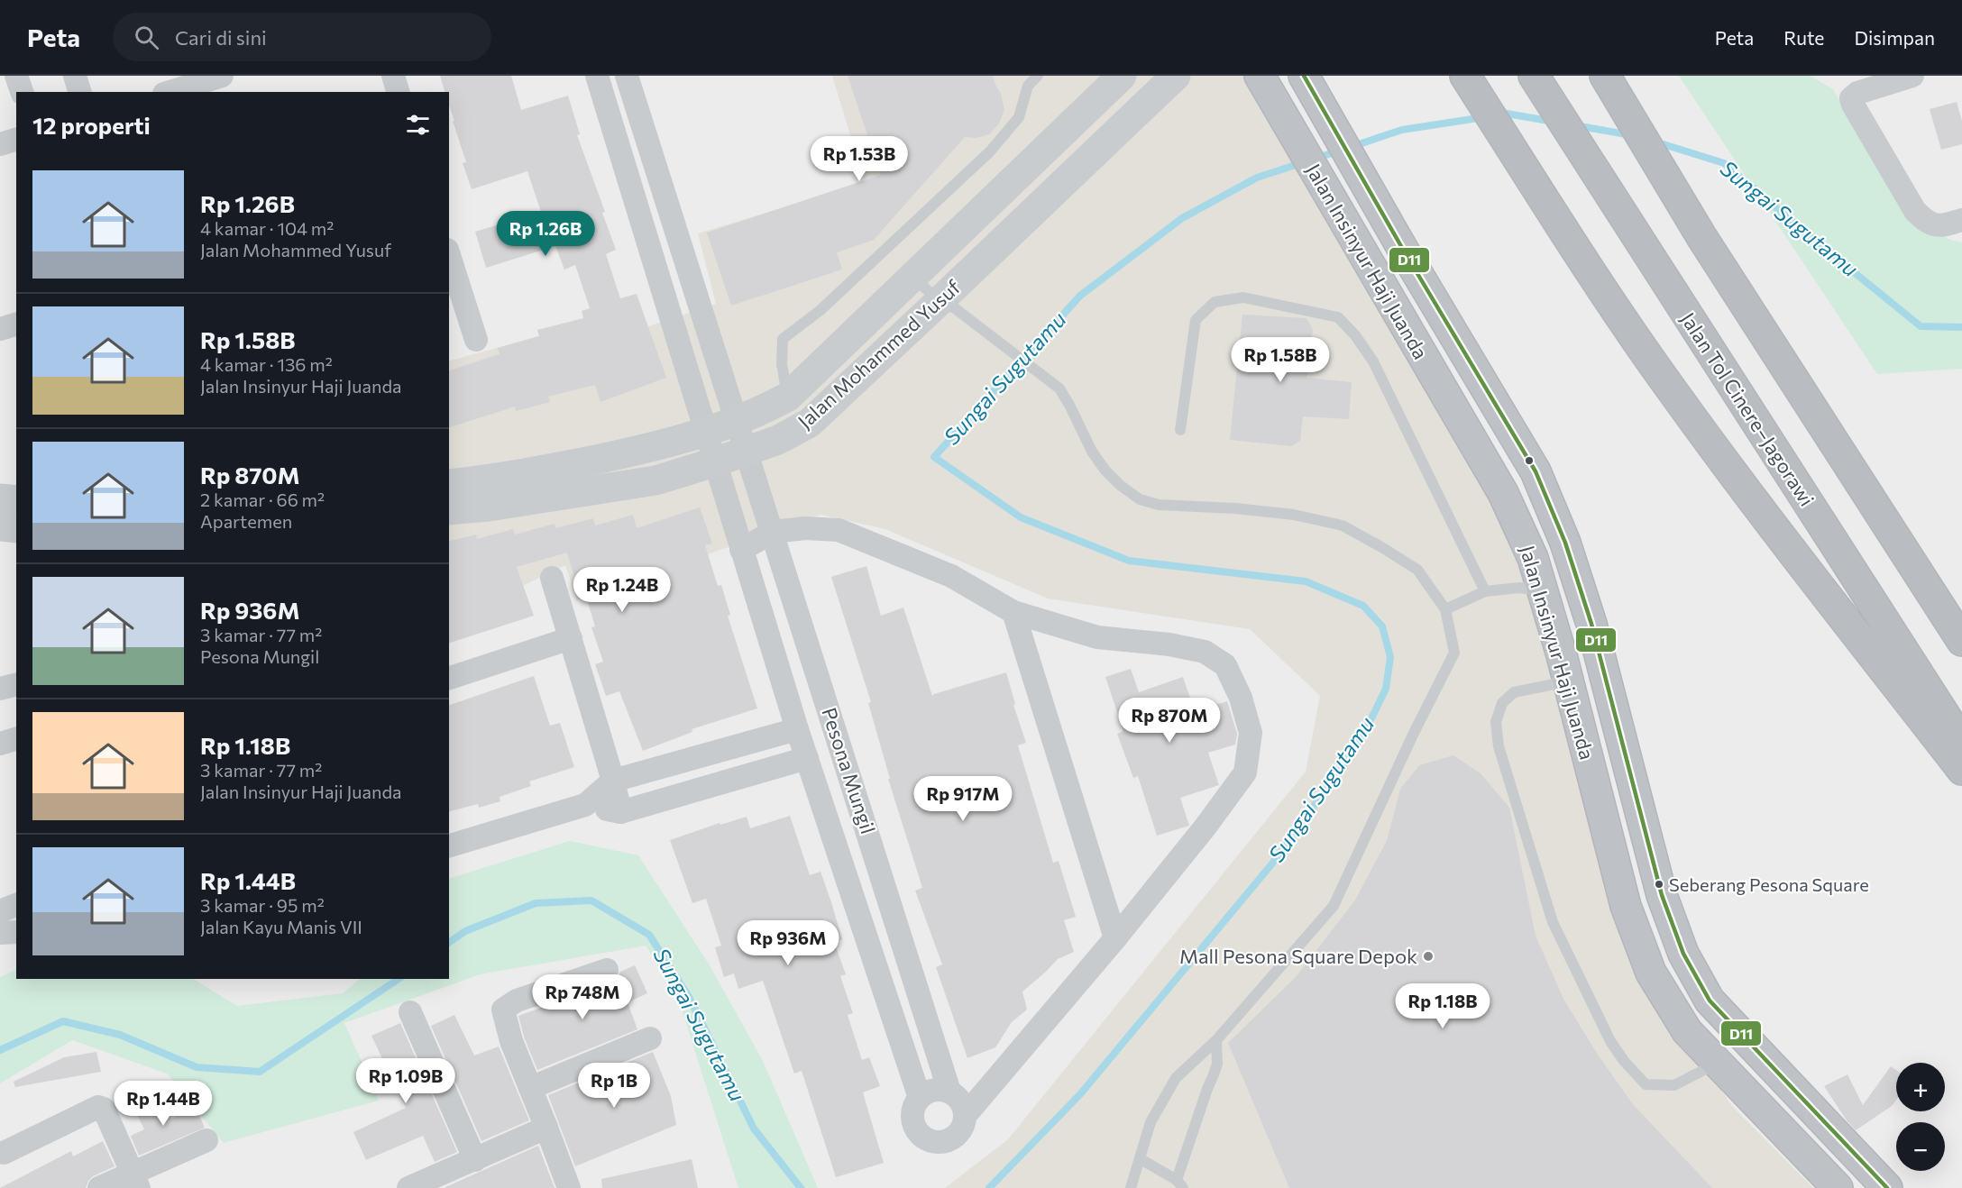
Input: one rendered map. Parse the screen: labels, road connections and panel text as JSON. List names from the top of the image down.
{
  "streets": {
    "highway": ["Jalan Insinyur Haji Juanda", "Jalan Tol Cinere–Jagorawi"],
    "main road": ["Jalan Mohammed Yusuf"],
    "street": ["Pesona Mungil"]
  },
  "crossings": [
    ["Jalan Mohammed Yusuf", "Pesona Mungil"]
  ],
  "water": ["Sungai Sugutamu"],
  "places": ["Seberang Pesona Square", "Mall Pesona Square Depok"],
  "lines": ["transit line D11"],
  "page": {
    "header": "Peta",
    "search": "Cari di sini",
    "nav": ["Peta", "Rute", "Disimpan"],
    "heading": "12 properti",
    "price": [
      "Rp 1.53B",
      "Rp 1.26B",
      "Rp 1.58B",
      "Rp 1.24B",
      "Rp 870M",
      "Rp 917M",
      "Rp 936M",
      "Rp 748M",
      "Rp 1.18B",
      "Rp 1.09B",
      "Rp 1B",
      "Rp 1.44B"
    ],
    "list": [
      {
        "name": "Rp 1.26B",
        "note": "4 kamar · 104 m² · Jalan Mohammed Yusuf"
      },
      {
        "name": "Rp 1.58B",
        "note": "4 kamar · 136 m² · Jalan Insinyur Haji Juanda"
      },
      {
        "name": "Rp 870M",
        "note": "2 kamar · 66 m² · Apartemen"
      },
      {
        "name": "Rp 936M",
        "note": "3 kamar · 77 m² · Pesona Mungil"
      },
      {
        "name": "Rp 1.18B",
        "note": "3 kamar · 77 m² · Jalan Insinyur Haji Juanda"
      },
      {
        "name": "Rp 1.44B",
        "note": "3 kamar · 95 m² · Jalan Kayu Manis VII"
      }
    ],
    "map_buttons": ["+", "−"]
  }
}
